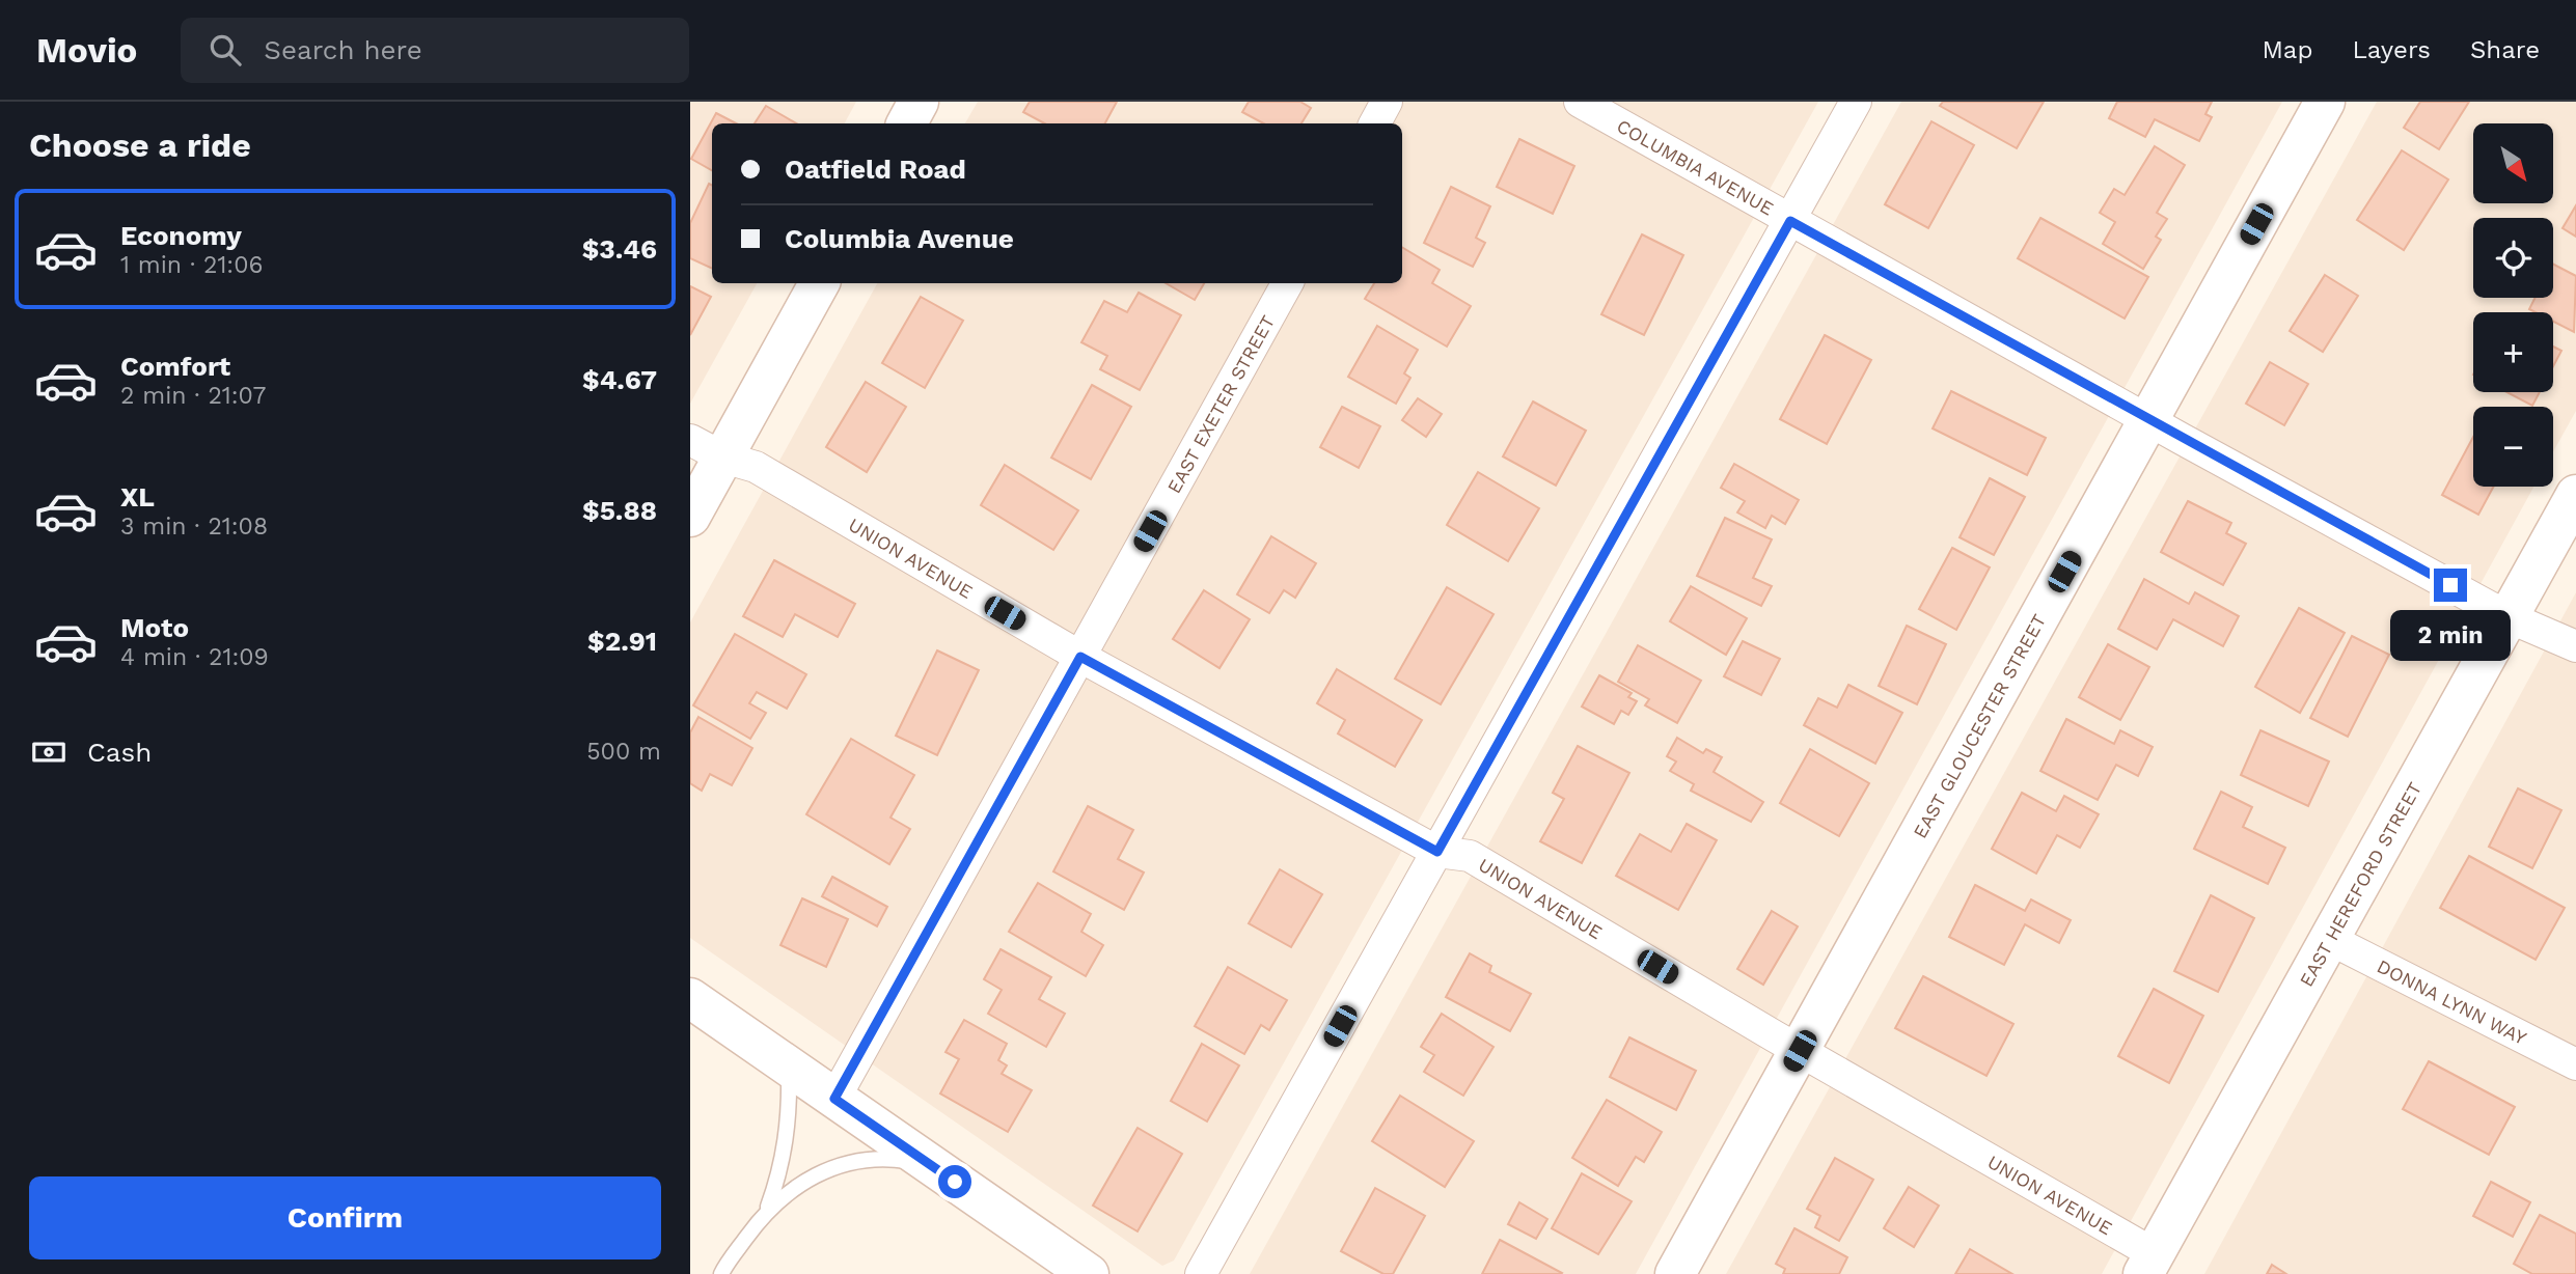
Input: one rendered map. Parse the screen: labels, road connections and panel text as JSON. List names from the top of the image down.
{
  "streets": {
    "street": [
      "COLUMBIA AVENUE",
      "EAST EXETER STREET",
      "UNION AVENUE",
      "EAST GLOUCESTER STREET",
      "EAST HEREFORD STREET",
      "DONNA LYNN WAY"
    ]
  },
  "crossings": [
    ["COLUMBIA AVENUE", "EAST GLOUCESTER STREET"],
    ["COLUMBIA AVENUE", "EAST HEREFORD STREET"],
    ["EAST EXETER STREET", "UNION AVENUE"],
    ["UNION AVENUE", "EAST GLOUCESTER STREET"],
    ["UNION AVENUE", "EAST HEREFORD STREET"],
    ["EAST HEREFORD STREET", "DONNA LYNN WAY"]
  ],
  "north": "bottom right",
  "page": {
    "header": "Movio",
    "search": "Search here",
    "nav": ["Map", "Layers", "Share"],
    "heading": "Choose a ride",
    "map_buttons": ["+", "−"],
    "banner": ["Oatfield Road", "Columbia Avenue"],
    "list": [
      {
        "name": "Economy",
        "note": "1 min · 21:06",
        "value": "$3.46"
      },
      {
        "name": "Comfort",
        "note": "2 min · 21:07",
        "value": "$4.67"
      },
      {
        "name": "XL",
        "note": "3 min · 21:08",
        "value": "$5.88"
      },
      {
        "name": "Moto",
        "note": "4 min · 21:09",
        "value": "$2.91"
      }
    ],
    "bubble": "2 min",
    "pay": ["Cash", "500 m"],
    "buttons": "Confirm"
  }
}
